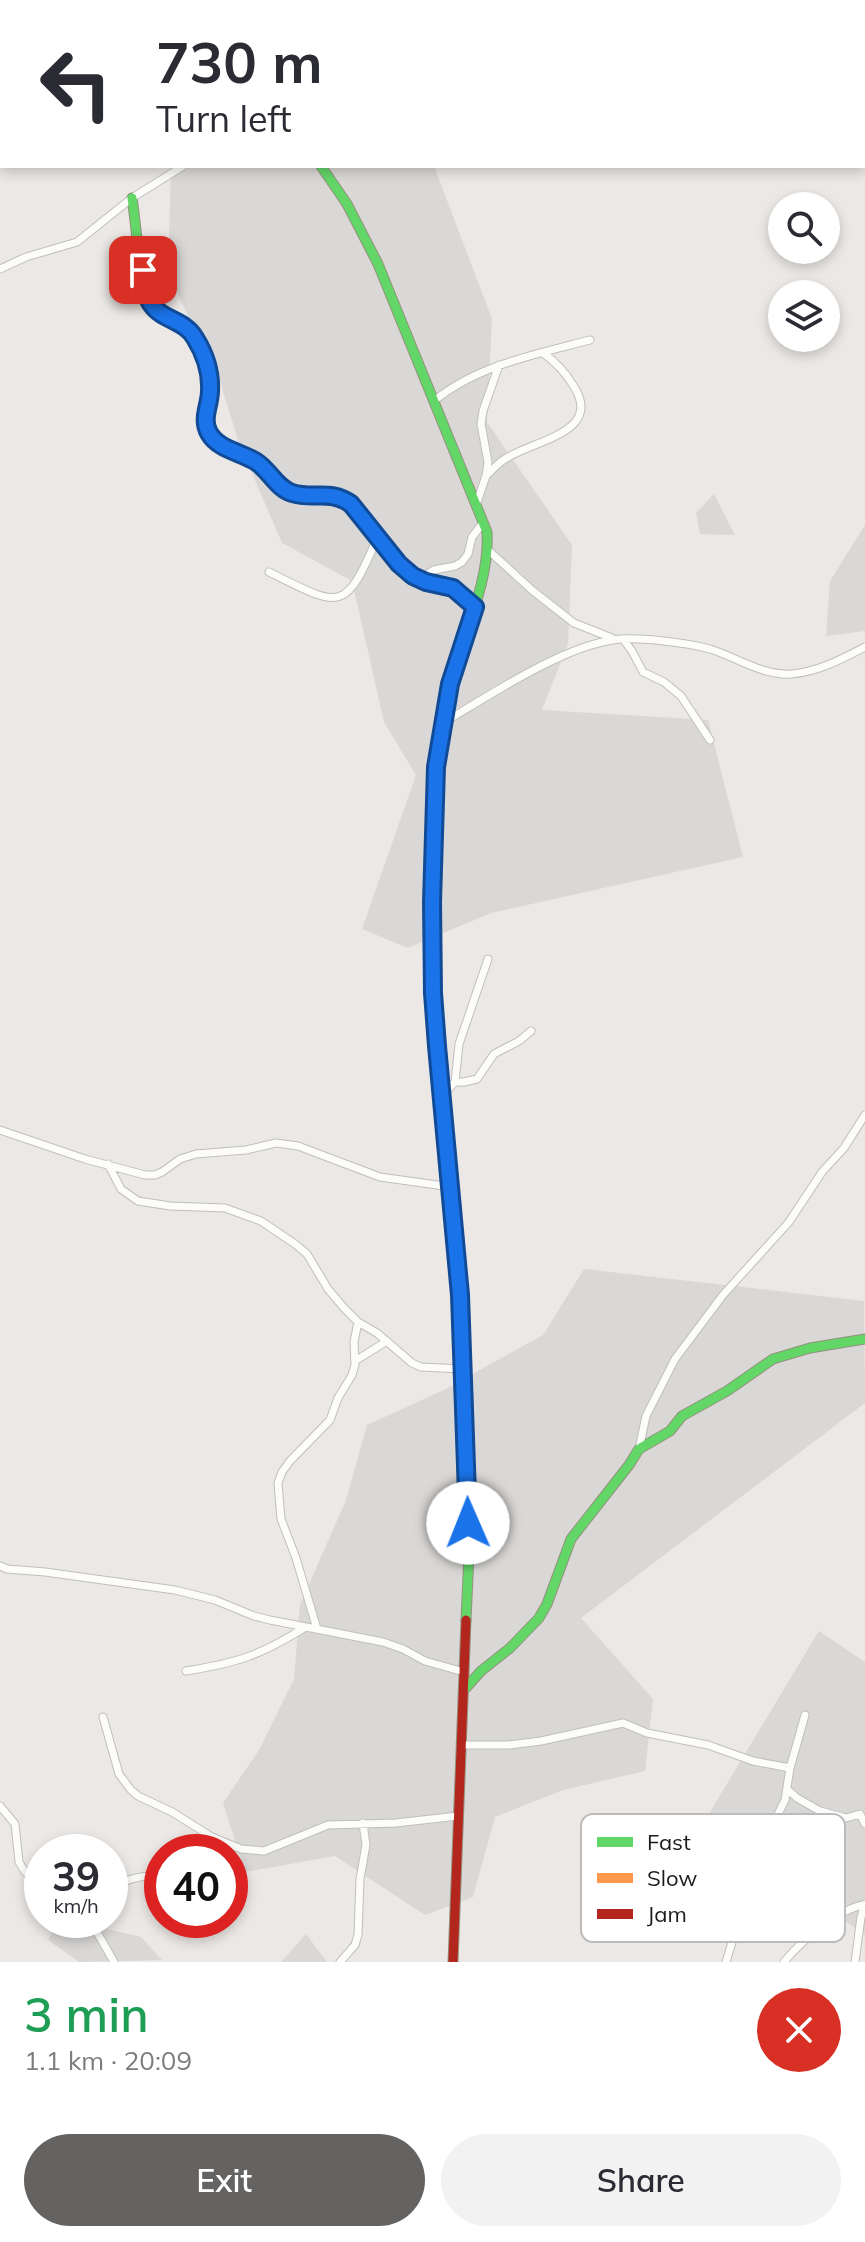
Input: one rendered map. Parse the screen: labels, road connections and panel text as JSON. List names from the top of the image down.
{
  "legend": ["Fast", "Slow", "Jam"],
  "page": {
    "turn": ["730 m", "Turn left"],
    "speed": "39 km/h",
    "limit": "40",
    "heading": ["3 min", "1.1 km · 20:09"],
    "buttons": ["Exit", "Share"]
  }
}
